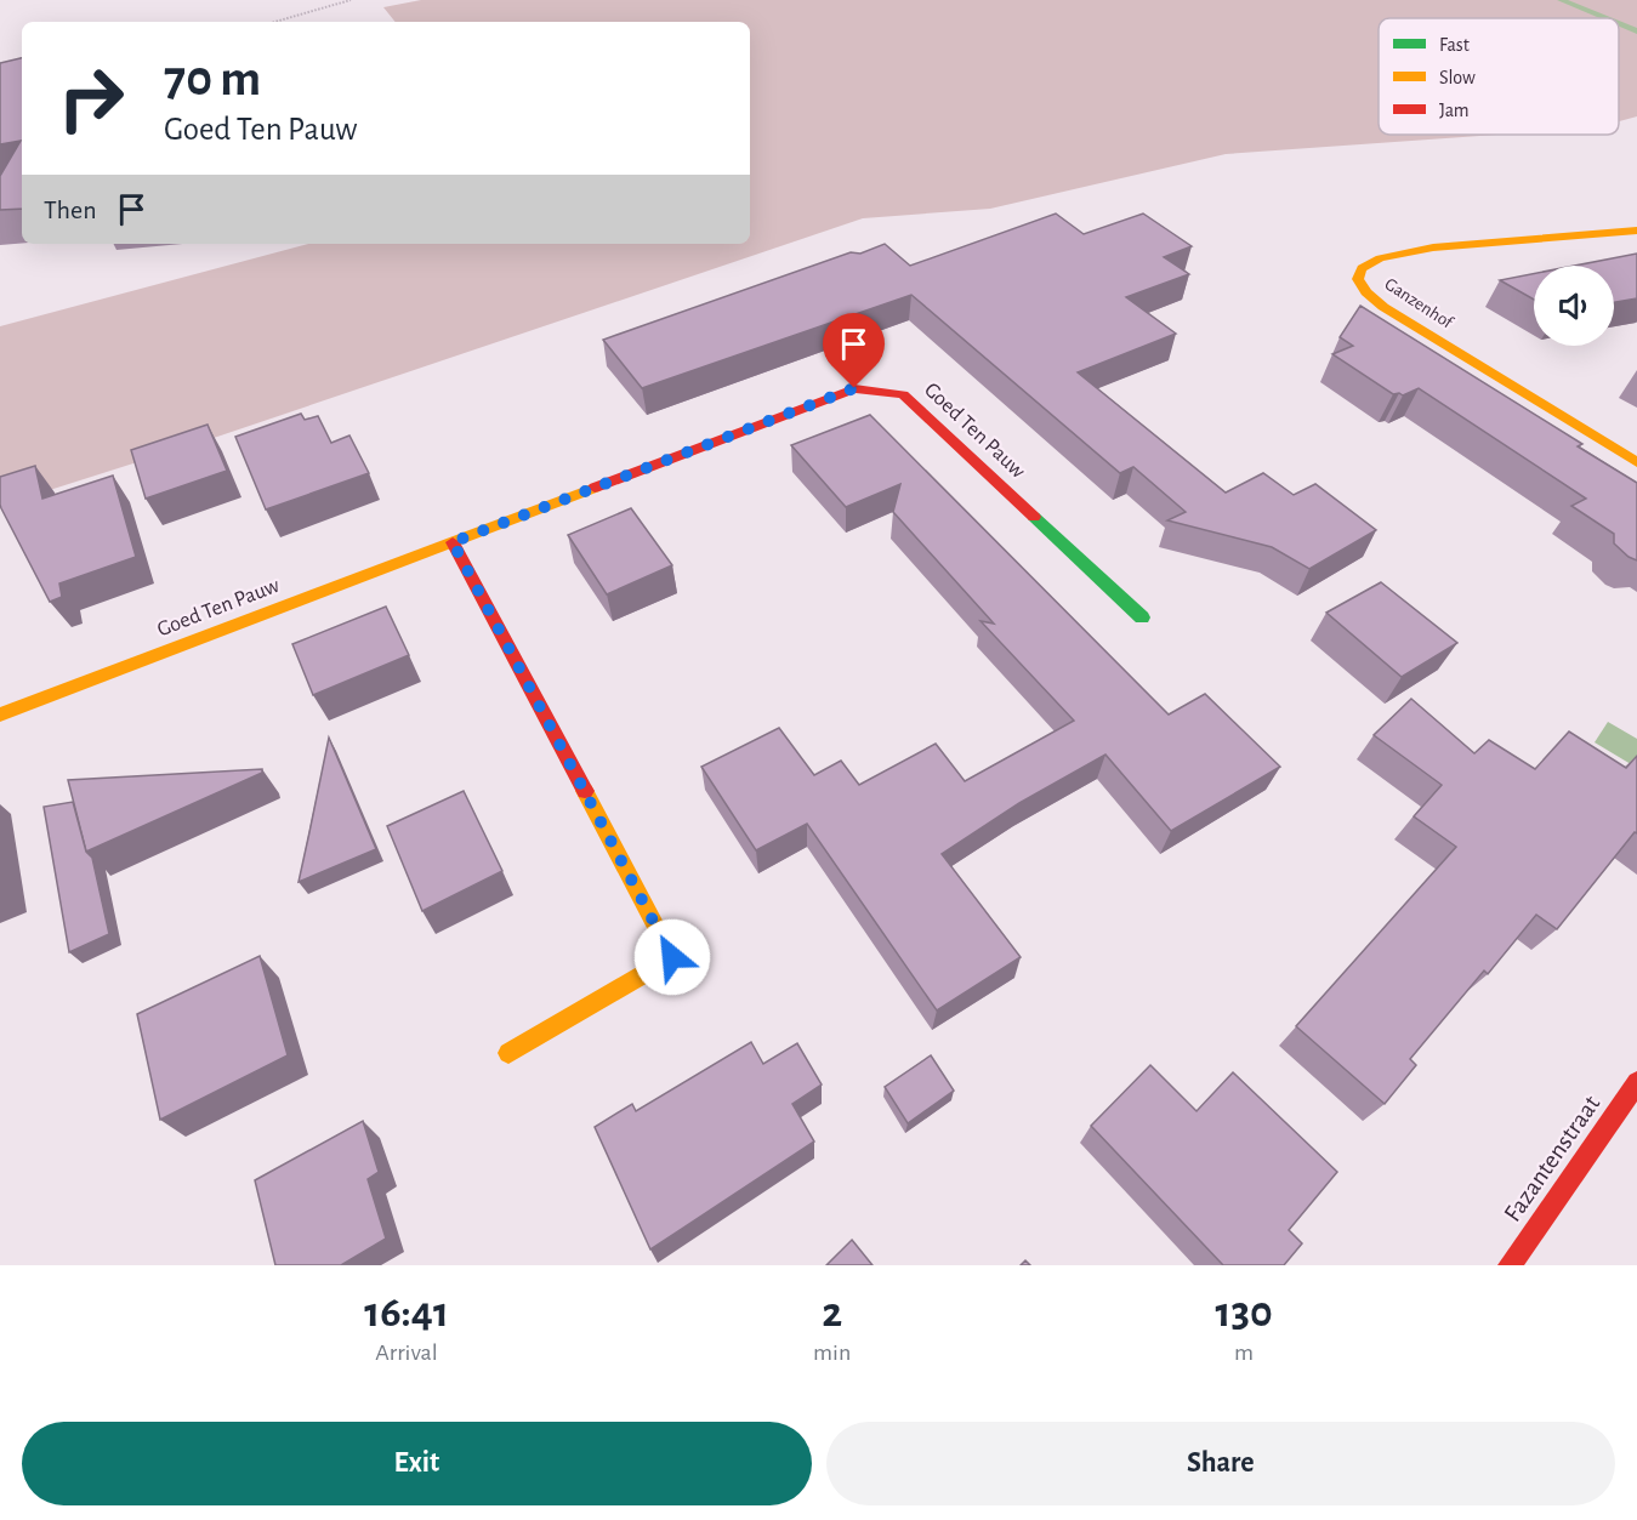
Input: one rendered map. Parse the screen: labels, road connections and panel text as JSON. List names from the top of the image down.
{
  "streets": {
    "street": ["Ganzenhof", "Goed Ten Pauw", "Fazantenstraat"]
  },
  "legend": ["Fast", "Slow", "Jam"],
  "page": {
    "turn": ["70 m", "Goed Ten Pauw"],
    "then": "Then",
    "eta": [
      "16:41",
      "Arrival",
      "2",
      "min",
      "130",
      "m"
    ],
    "buttons": ["Exit", "Share"]
  }
}
